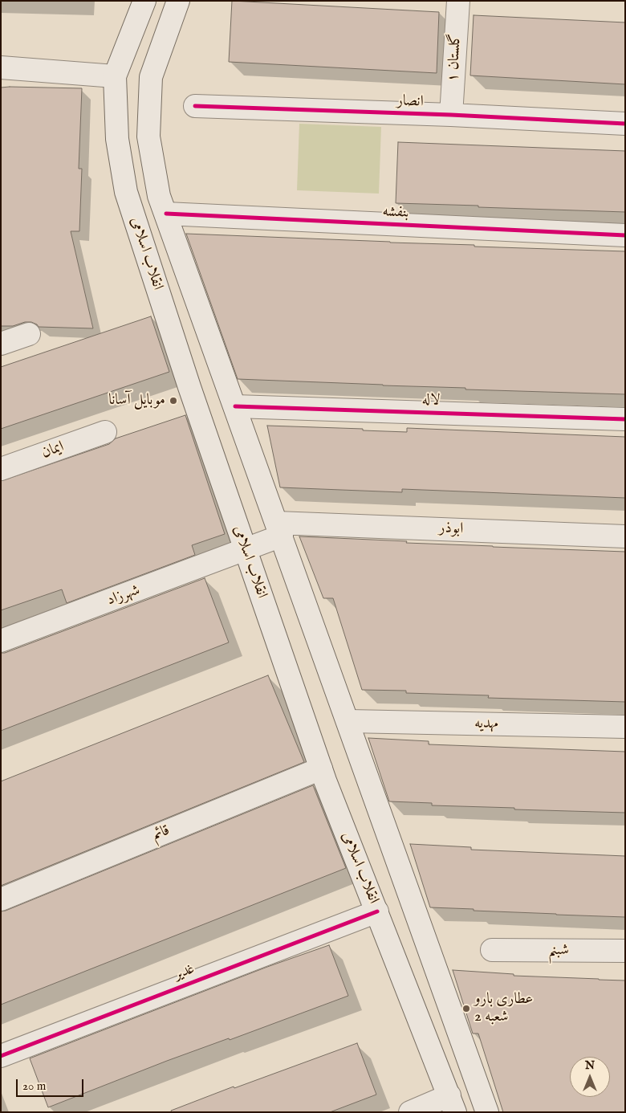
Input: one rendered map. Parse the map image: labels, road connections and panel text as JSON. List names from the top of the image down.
{
  "streets": {
    "street": [
      "گلستان ۱",
      "انصار",
      "بنفشه",
      "انقلاب اسلامی",
      "لاله",
      "ایمان",
      "ابوذر",
      "شهرزاد",
      "مهدیه",
      "قائم",
      "شبنم",
      "غدیر"
    ]
  },
  "crossings": [
    ["گلستان ۱", "انصار"],
    ["بنفشه", "انقلاب اسلامی"],
    ["انقلاب اسلامی", "لاله"],
    ["انقلاب اسلامی", "ابوذر"],
    ["انقلاب اسلامی", "شهرزاد"],
    ["انقلاب اسلامی", "مهدیه"],
    ["انقلاب اسلامی", "قائم"],
    ["انقلاب اسلامی", "غدیر"],
    ["ابوذر", "شهرزاد"]
  ],
  "places": ["موبایل آسانا", "عطاری بارو شعبه 2"],
  "scale_bar": "20 m",
  "north": "top"
}
